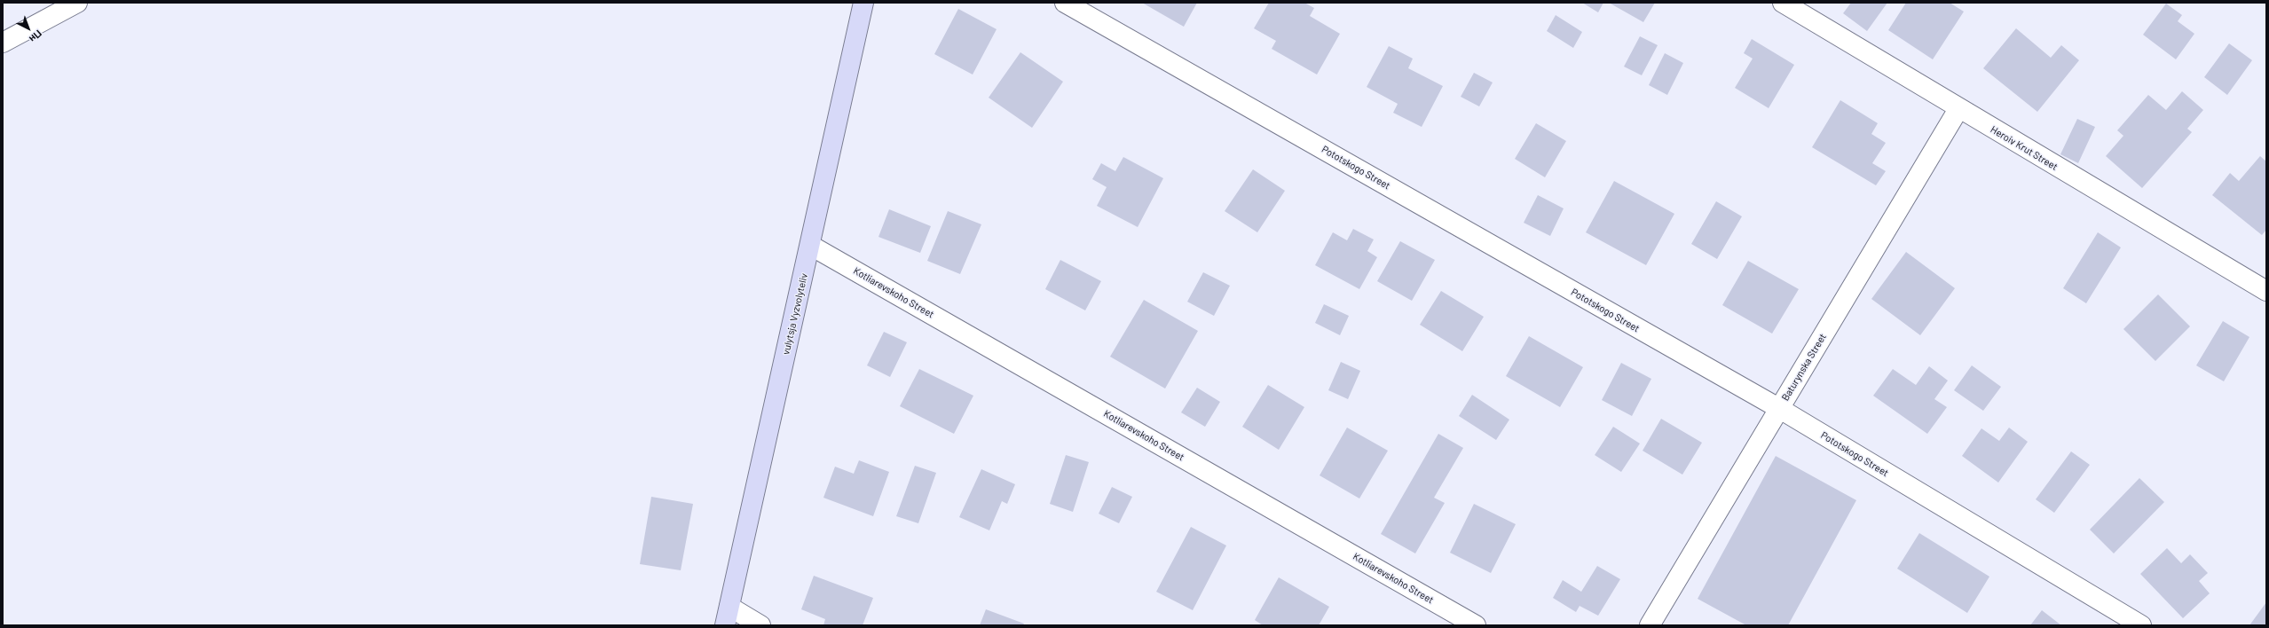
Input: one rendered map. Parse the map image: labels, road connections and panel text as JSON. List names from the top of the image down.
{
  "streets": {
    "main road": ["vulytsja Vyzvolyteliv"],
    "street": [
      "Heroiv Krut Street",
      "Pototskogo Street",
      "Kotliarevskoho Street",
      "Baturynska Street"
    ]
  },
  "crossings": [
    ["Heroiv Krut Street", "Baturynska Street"],
    ["Pototskogo Street", "Baturynska Street"],
    ["Kotliarevskoho Street", "vulytsja Vyzvolyteliv"]
  ],
  "north": "bottom right"
}
